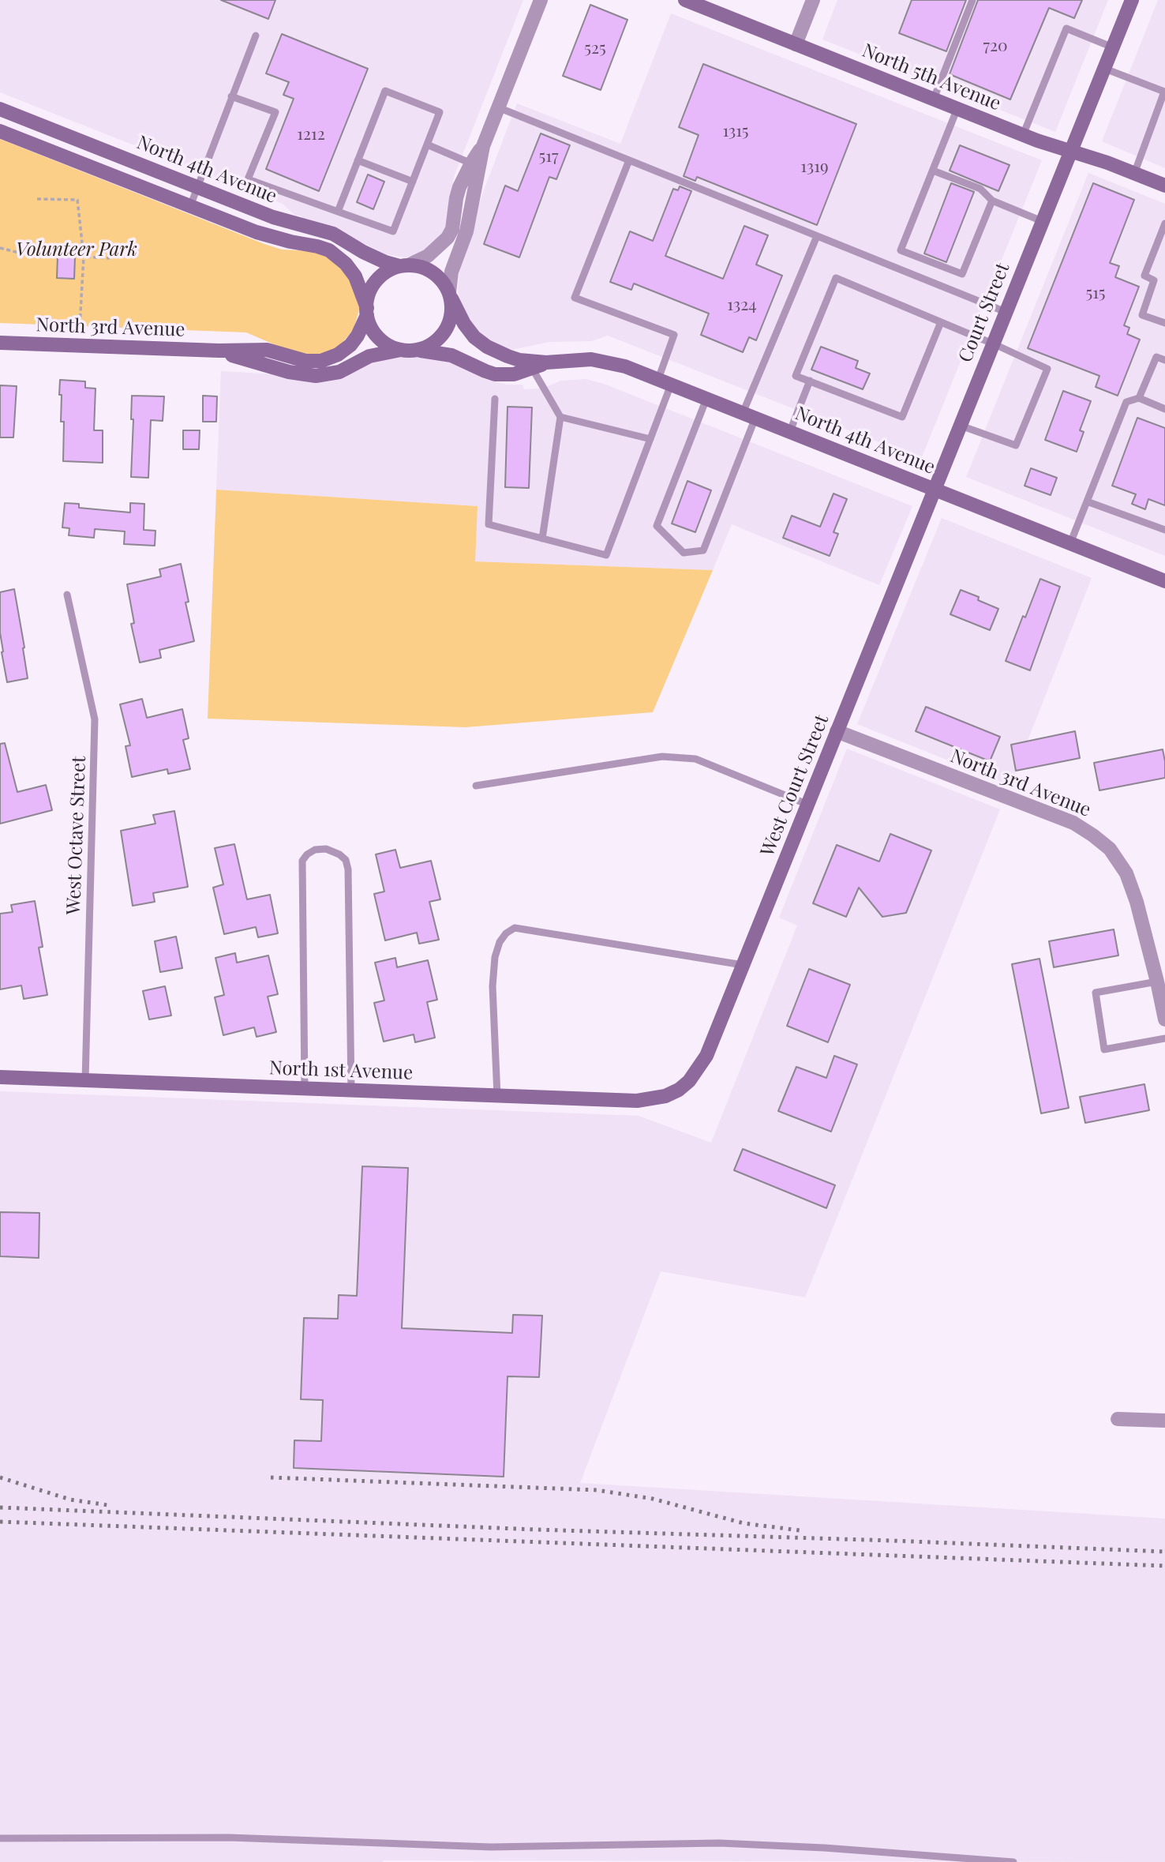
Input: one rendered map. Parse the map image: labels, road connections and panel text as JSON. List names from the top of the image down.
{
  "streets": {
    "main road": [
      "North 5th Avenue",
      "North 4th Avenue",
      "Court Street",
      "North 3rd Avenue",
      "West Court Street",
      "North 1st Avenue"
    ],
    "lane": ["West Octave Street"]
  },
  "crossings": [
    ["North 5th Avenue", "Court Street"],
    ["North 4th Avenue", "Court Street"],
    ["North 4th Avenue", "North 3rd Avenue"],
    ["North 4th Avenue", "West Court Street"],
    ["Court Street", "West Court Street"],
    ["North 3rd Avenue", "West Court Street"],
    ["West Court Street", "North 1st Avenue"],
    ["West Octave Street", "North 1st Avenue"]
  ],
  "parks": ["Volunteer Park"],
  "house_numbers": [
    "720",
    "525",
    "1315",
    "1212",
    "517",
    "1319",
    "515",
    "1324"
  ]
}
